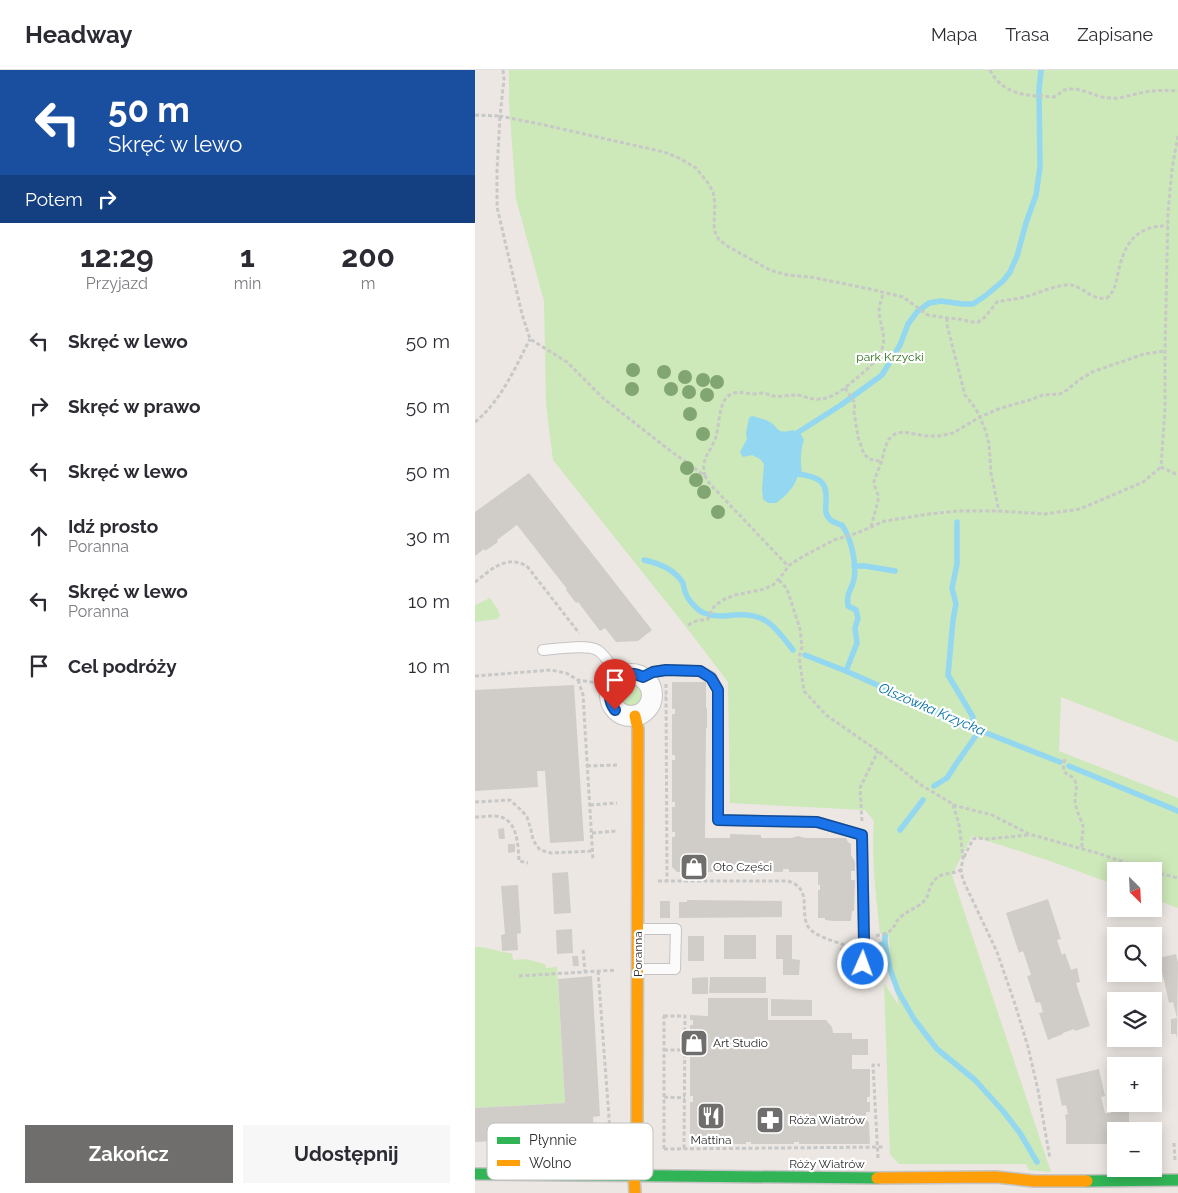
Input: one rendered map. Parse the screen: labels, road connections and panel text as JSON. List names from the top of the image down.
{
  "streets": {
    "street": ["Poranna", "Róży Wiatrów"]
  },
  "water": ["Olszówka Krzycka"],
  "parks": ["park Krzycki"],
  "places": {
    "shop": ["Oto Części", "Art Studio"],
    "restaurant": ["Mattina"],
    "pharmacy": ["Róża Wiatrów"]
  },
  "legend": ["Płynnie", "Wolno"],
  "north": "bottom right",
  "page": {
    "header": "Headway",
    "nav": ["Mapa", "Trasa", "Zapisane"],
    "turn": ["50 m", "Skręć w lewo"],
    "then": "Potem",
    "eta": [
      "12:29",
      "Przyjazd",
      "1",
      "min",
      "200",
      "m"
    ],
    "list": [
      {
        "name": "Skręć w lewo",
        "value": "50 m"
      },
      {
        "name": "Skręć w prawo",
        "value": "50 m"
      },
      {
        "name": "Skręć w lewo",
        "value": "50 m"
      },
      {
        "name": "Idź prosto",
        "note": "Poranna",
        "value": "30 m"
      },
      {
        "name": "Skręć w lewo",
        "note": "Poranna",
        "value": "10 m"
      },
      {
        "name": "Cel podróży",
        "value": "10 m"
      }
    ],
    "map_buttons": ["+", "−"],
    "buttons": ["Zakończ", "Udostępnij"]
  }
}
